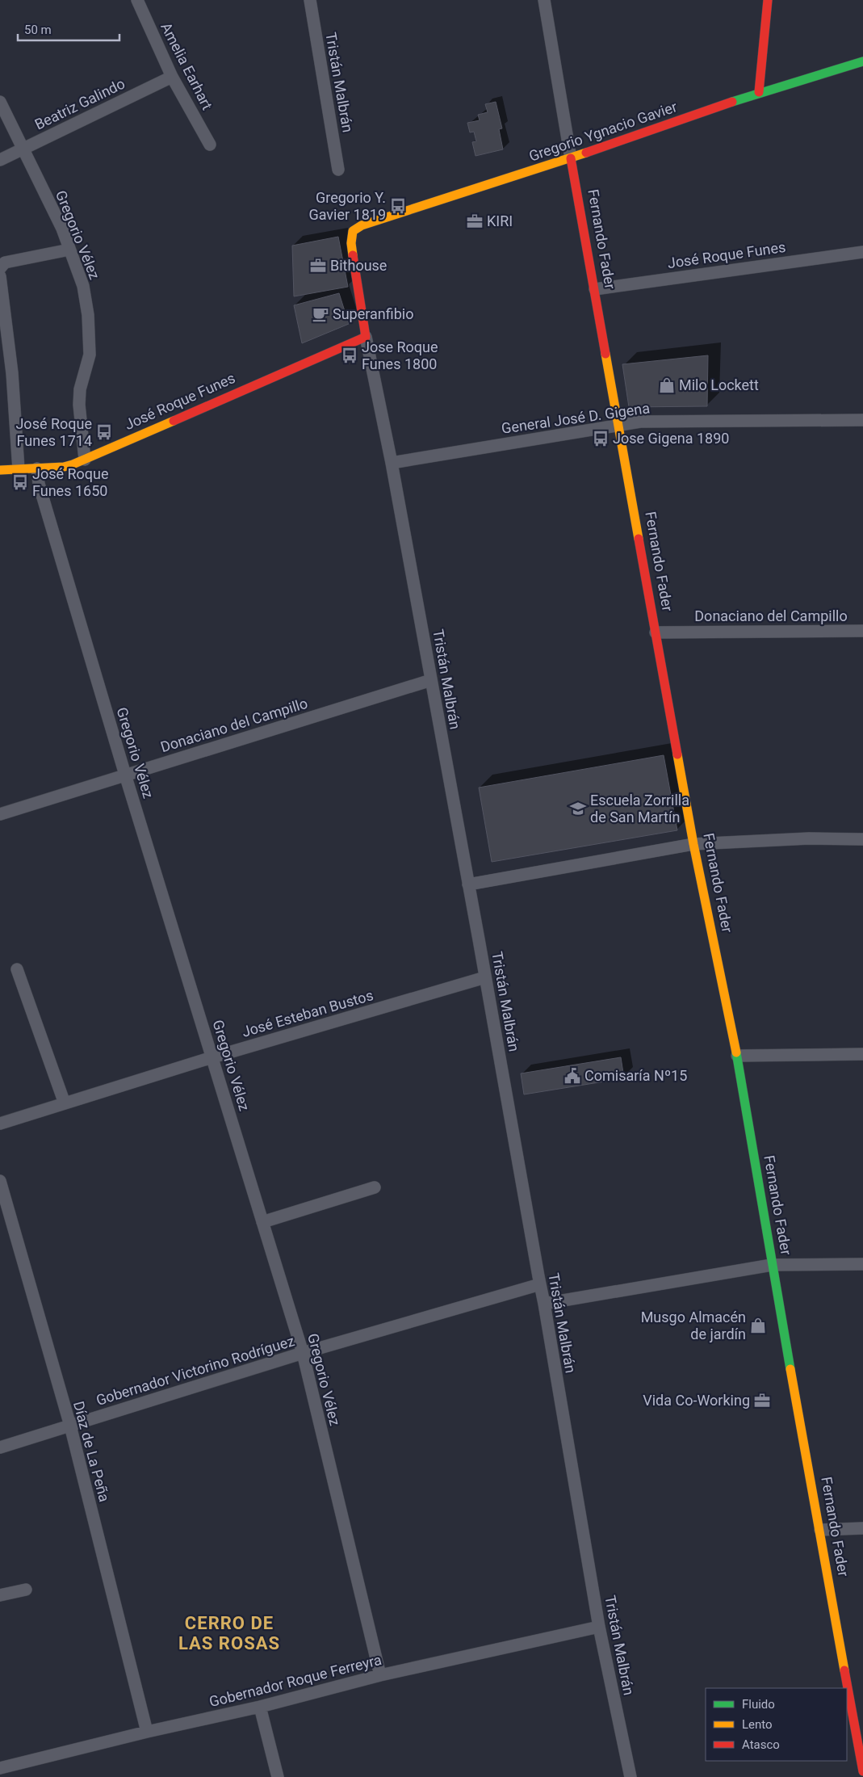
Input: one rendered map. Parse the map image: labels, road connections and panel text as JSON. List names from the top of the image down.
{
  "streets": {
    "main road": [
      "Tristán Malbrán",
      "Gregorio Ygnacio Gavier",
      "Fernando Fader",
      "José Roque Funes"
    ],
    "street": [
      "Amelia Earhart",
      "Beatriz Galindo",
      "Gregorio Vélez",
      "General José D. Gigena",
      "Donaciano del Campillo",
      "José Esteban Bustos",
      "Gobernador Victorino Rodríguez",
      "Díaz de La Peña",
      "Gobernador Roque Ferreyra"
    ]
  },
  "crossings": [
    ["Amelia Earhart", "Beatriz Galindo"],
    ["Tristán Malbrán", "Gregorio Ygnacio Gavier"],
    ["Tristán Malbrán", "José Roque Funes"],
    ["Tristán Malbrán", "General José D. Gigena"],
    ["Tristán Malbrán", "Donaciano del Campillo"],
    ["Tristán Malbrán", "José Esteban Bustos"],
    ["Tristán Malbrán", "Gobernador Victorino Rodríguez"],
    ["Tristán Malbrán", "Gobernador Roque Ferreyra"],
    ["Beatriz Galindo", "Gregorio Vélez"],
    ["Gregorio Ygnacio Gavier", "Fernando Fader"],
    ["Gregorio Vélez", "José Roque Funes"],
    ["Gregorio Vélez", "Donaciano del Campillo"],
    ["Gregorio Vélez", "José Esteban Bustos"],
    ["Gregorio Vélez", "Gobernador Victorino Rodríguez"],
    ["Gregorio Vélez", "Gobernador Roque Ferreyra"],
    ["Fernando Fader", "José Roque Funes"],
    ["Fernando Fader", "General José D. Gigena"],
    ["Fernando Fader", "Donaciano del Campillo"],
    ["Gobernador Victorino Rodríguez", "Díaz de La Peña"],
    ["Díaz de La Peña", "Gobernador Roque Ferreyra"]
  ],
  "districts": ["CERRO DE LAS ROSAS"],
  "places": {
    "bus stop": [
      "Gregorio Y. Gavier 1819",
      "Jose Roque Funes 1800",
      "José Roque Funes 1714",
      "Jose Gigena 1890",
      "José Roque Funes 1650"
    ],
    "office": ["KIRI", "Bithouse", "Vida Co-Working"],
    "cafe": ["Superanfibio"],
    "shop": ["Milo Lockett", "Musgo Almacén de jardín"],
    "school or university": ["Escuela Zorrilla de San Martín"],
    "public building": ["Comisaría Nº15"]
  },
  "legend": ["Fluido", "Lento", "Atasco"],
  "scale_bar": "50 m"
}
